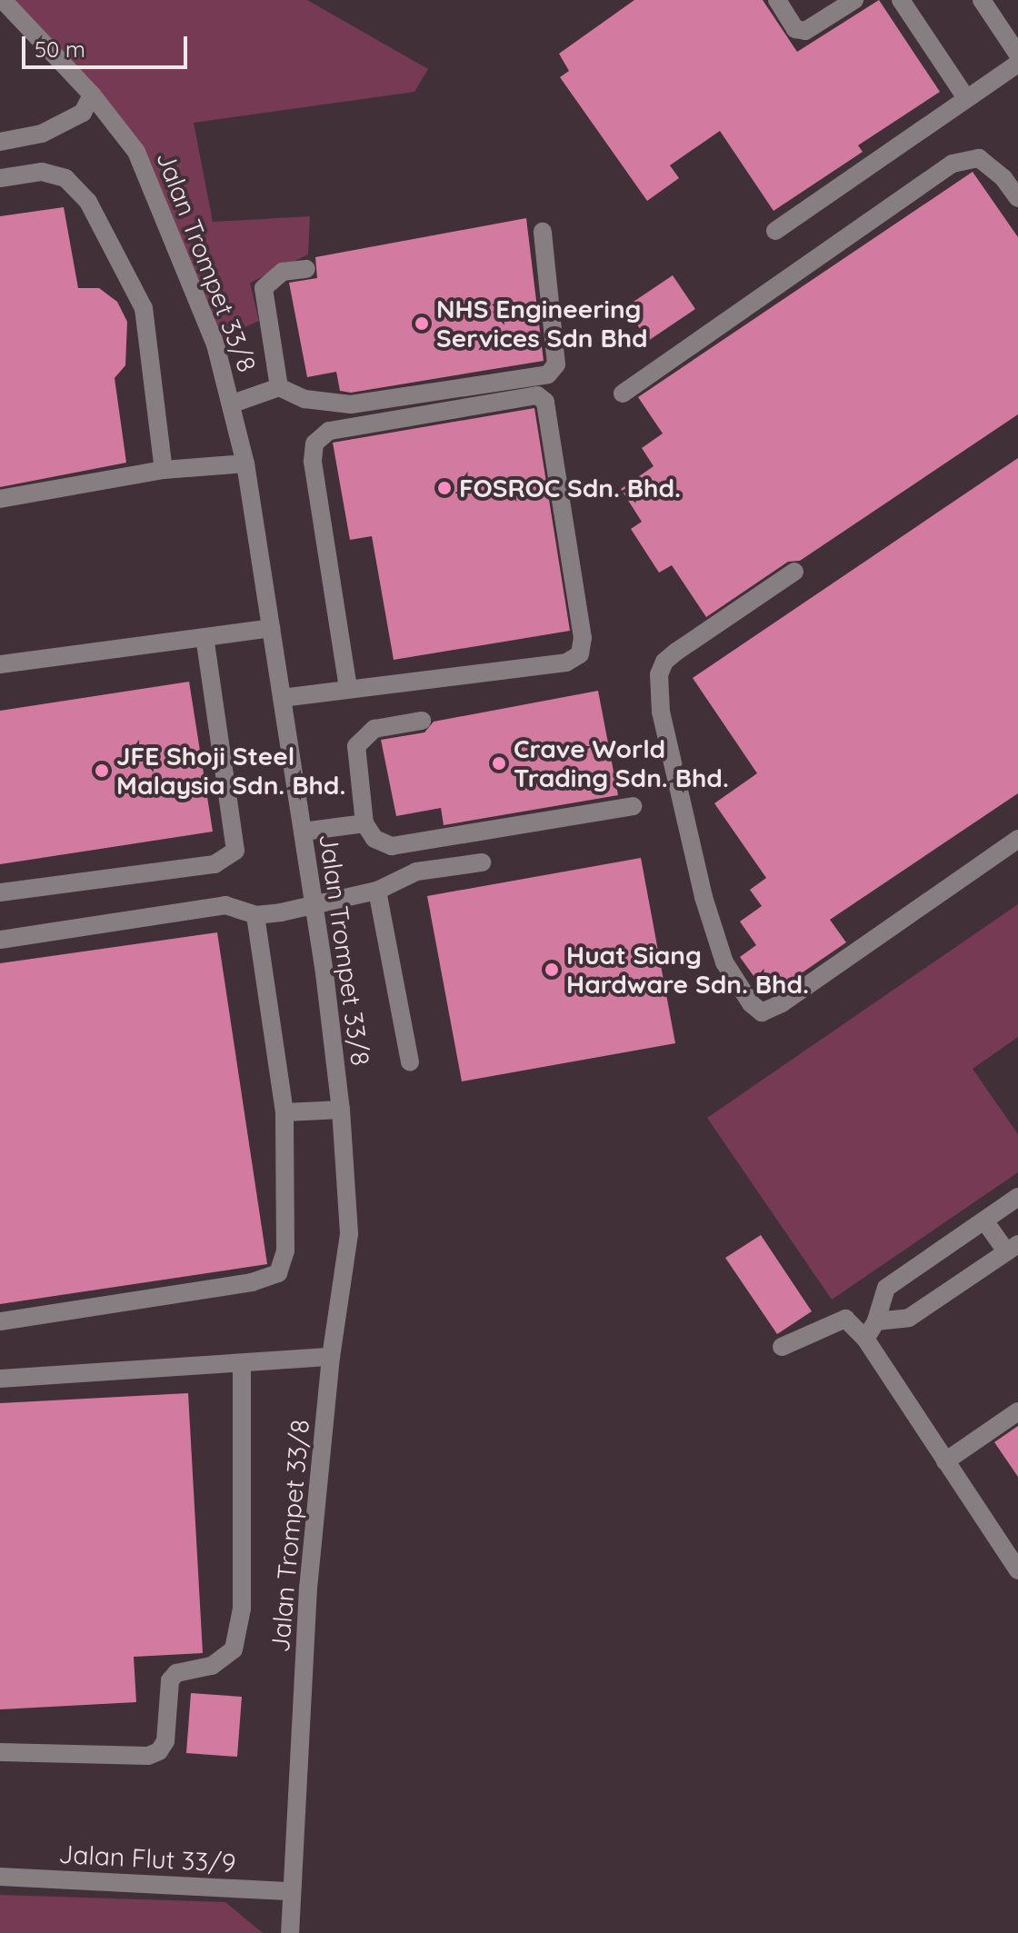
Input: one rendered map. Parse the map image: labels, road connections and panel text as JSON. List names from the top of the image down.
{
  "streets": {
    "street": ["Jalan Trompet 33/8", "Jalan Flut 33/9"]
  },
  "crossings": [
    ["Jalan Trompet 33/8", "Jalan Flut 33/9"]
  ],
  "places": [
    "NHS Engineering Services Sdn Bhd",
    "FOSROC Sdn. Bhd.",
    "Crave World Trading Sdn. Bhd.",
    "JFE Shoji Steel Malaysia Sdn. Bhd.",
    "Huat Siang Hardware Sdn. Bhd."
  ],
  "scale_bar": "50 m"
}
